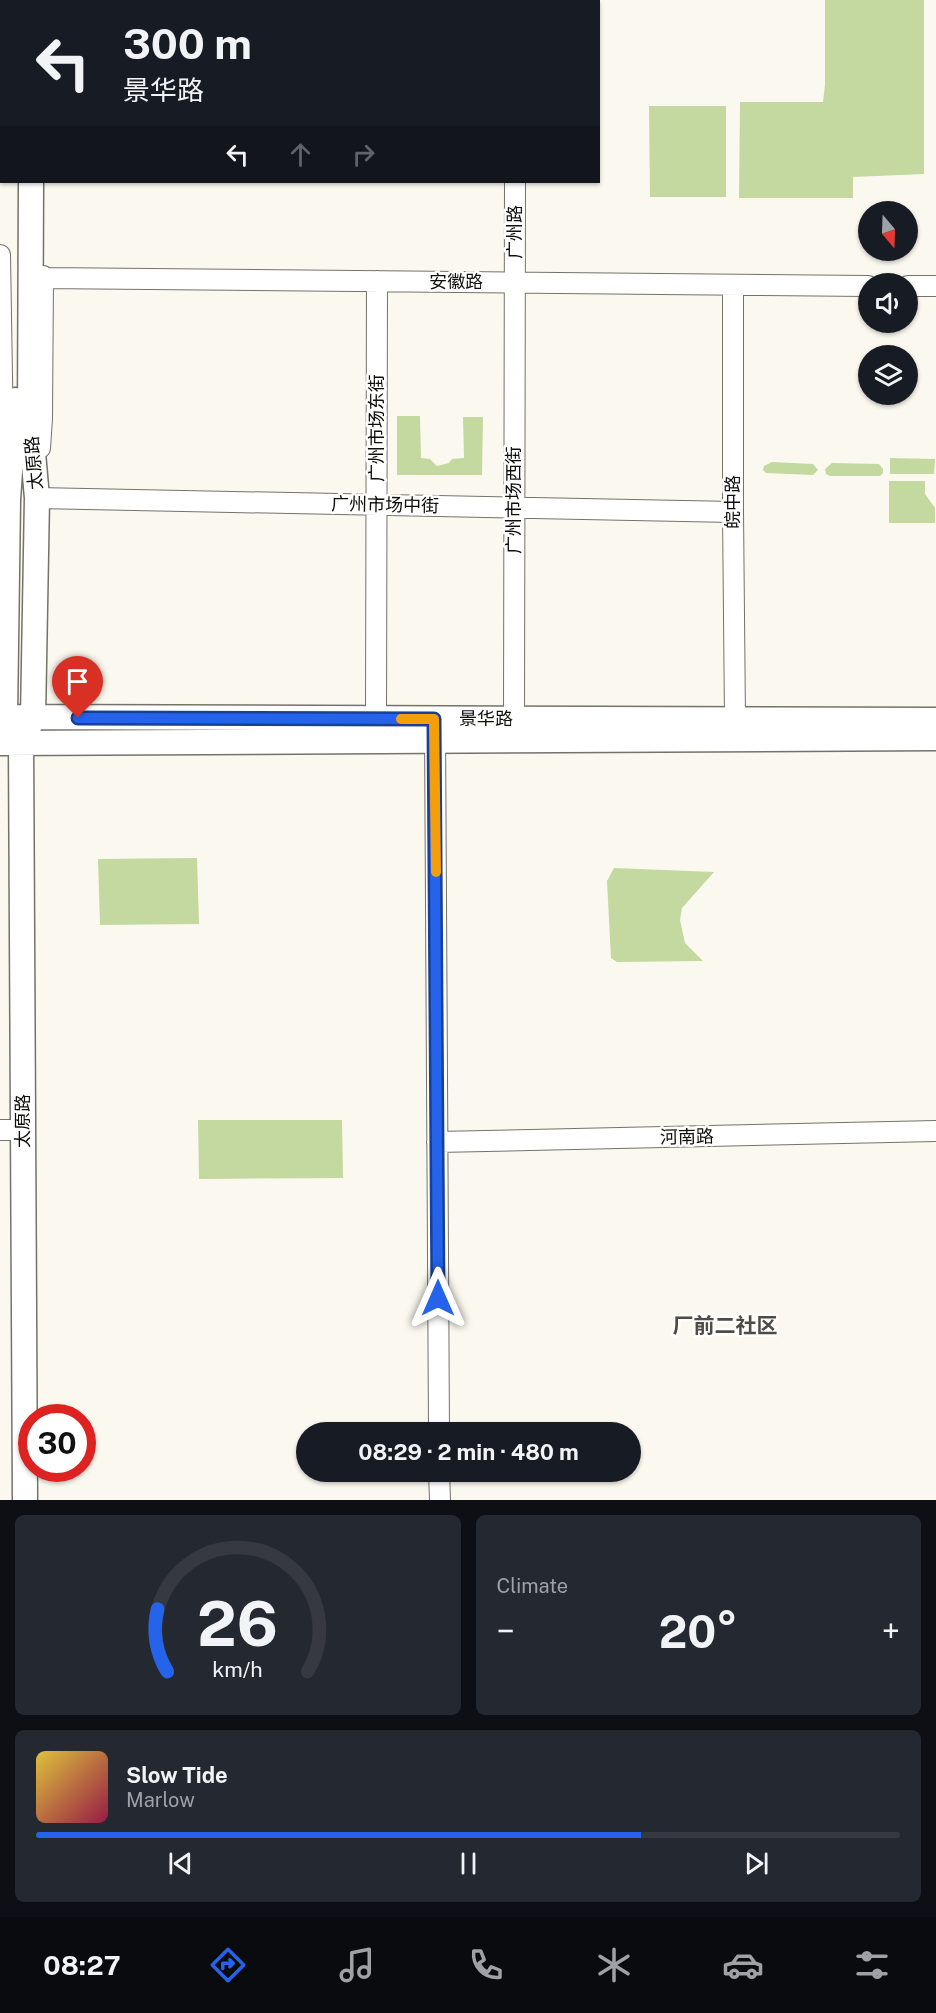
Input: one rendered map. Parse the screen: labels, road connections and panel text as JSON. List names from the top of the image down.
{
  "streets": {
    "main road": ["太原路", "景华路"],
    "street": [
      "广州路",
      "安徽路",
      "广州市场东街",
      "广州市场西街",
      "皖中路",
      "广州市场中街",
      "河南路"
    ]
  },
  "crossings": [
    ["广州路", "安徽路"],
    ["广州路", "广州市场西街"],
    ["安徽路", "广州市场东街"],
    ["安徽路", "广州市场西街"],
    ["安徽路", "皖中路"],
    ["广州市场东街", "广州市场中街"],
    ["广州市场东街", "景华路"],
    ["太原路", "广州市场中街"],
    ["太原路", "景华路"],
    ["广州市场西街", "广州市场中街"],
    ["广州市场西街", "景华路"],
    ["皖中路", "广州市场中街"],
    ["皖中路", "景华路"]
  ],
  "districts": ["厂前二社区"],
  "north": "bottom",
  "page": {
    "turn": ["300 m", "景华路"],
    "limit": "30",
    "trip": "08:29 · 2 min · 480 m",
    "tile": "Climate",
    "heat": ["−", "20°", "+"],
    "song": ["Slow Tide", "Marlow"],
    "tabs": "08:27",
    "gauge": ["26", "km/h"]
  }
}
